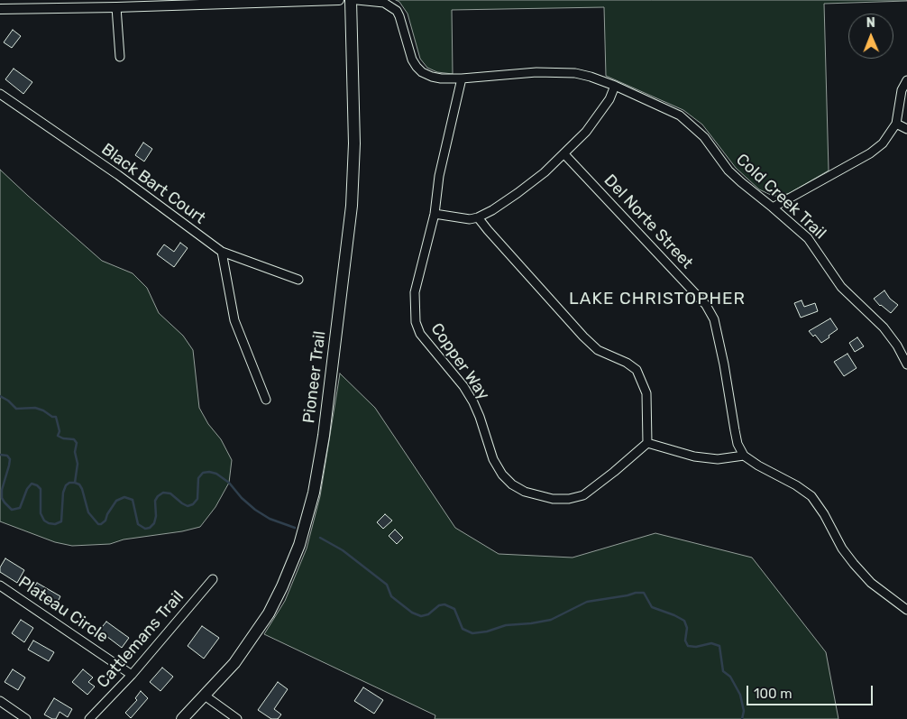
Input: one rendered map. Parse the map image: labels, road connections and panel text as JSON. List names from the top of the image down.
{
  "streets": {
    "main road": ["Pioneer Trail"],
    "street": [
      "Black Bart Court",
      "Cold Creek Trail",
      "Del Norte Street",
      "Copper Way",
      "Plateau Circle",
      "Cattlemans Trail"
    ]
  },
  "crossings": [
    ["Cold Creek Trail", "Copper Way"],
    ["Plateau Circle", "Cattlemans Trail"]
  ],
  "districts": ["LAKE CHRISTOPHER"],
  "scale_bar": "100 m",
  "north": "top"
}
